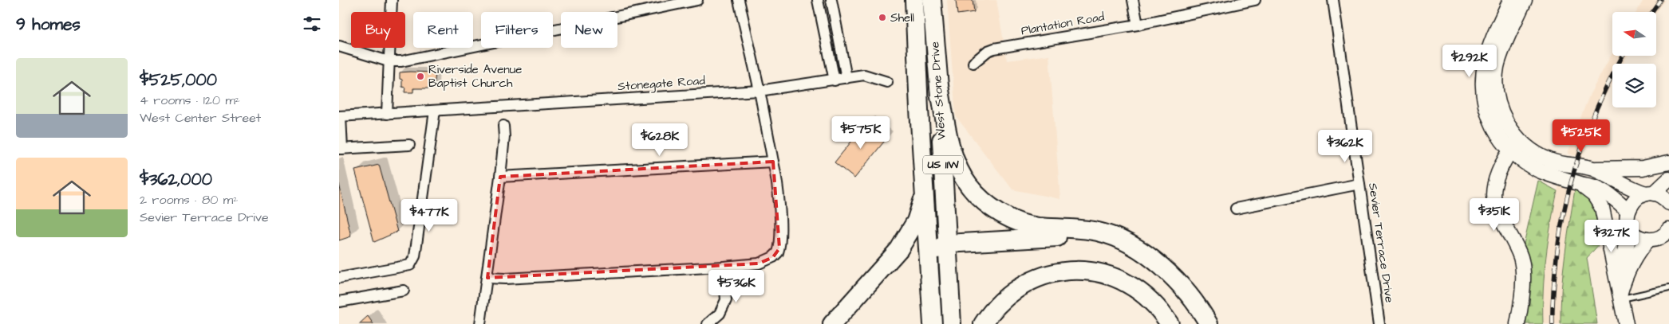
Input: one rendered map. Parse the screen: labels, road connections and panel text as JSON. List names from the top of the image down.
{
  "streets": {
    "highway": ["West Stone Drive", "US 11W"],
    "street": ["Plantation Road", "Stonegate Road", "Sevier Terrace Drive"]
  },
  "places": ["Shell", "Riverside Avenue Baptist Church"],
  "north": "left",
  "page": {
    "heading": "9 homes",
    "chip": [
      "Buy",
      "Rent",
      "Filters",
      "New"
    ],
    "price": [
      "$292K",
      "$575K",
      "$525K",
      "$628K",
      "$362K",
      "$351K",
      "$477K",
      "$327K",
      "$536K"
    ],
    "list": [
      {
        "name": "$525,000",
        "note": "4 rooms · 120 m² · West Center Street"
      },
      {
        "name": "$362,000",
        "note": "2 rooms · 80 m² · Sevier Terrace Drive"
      }
    ]
  }
}
